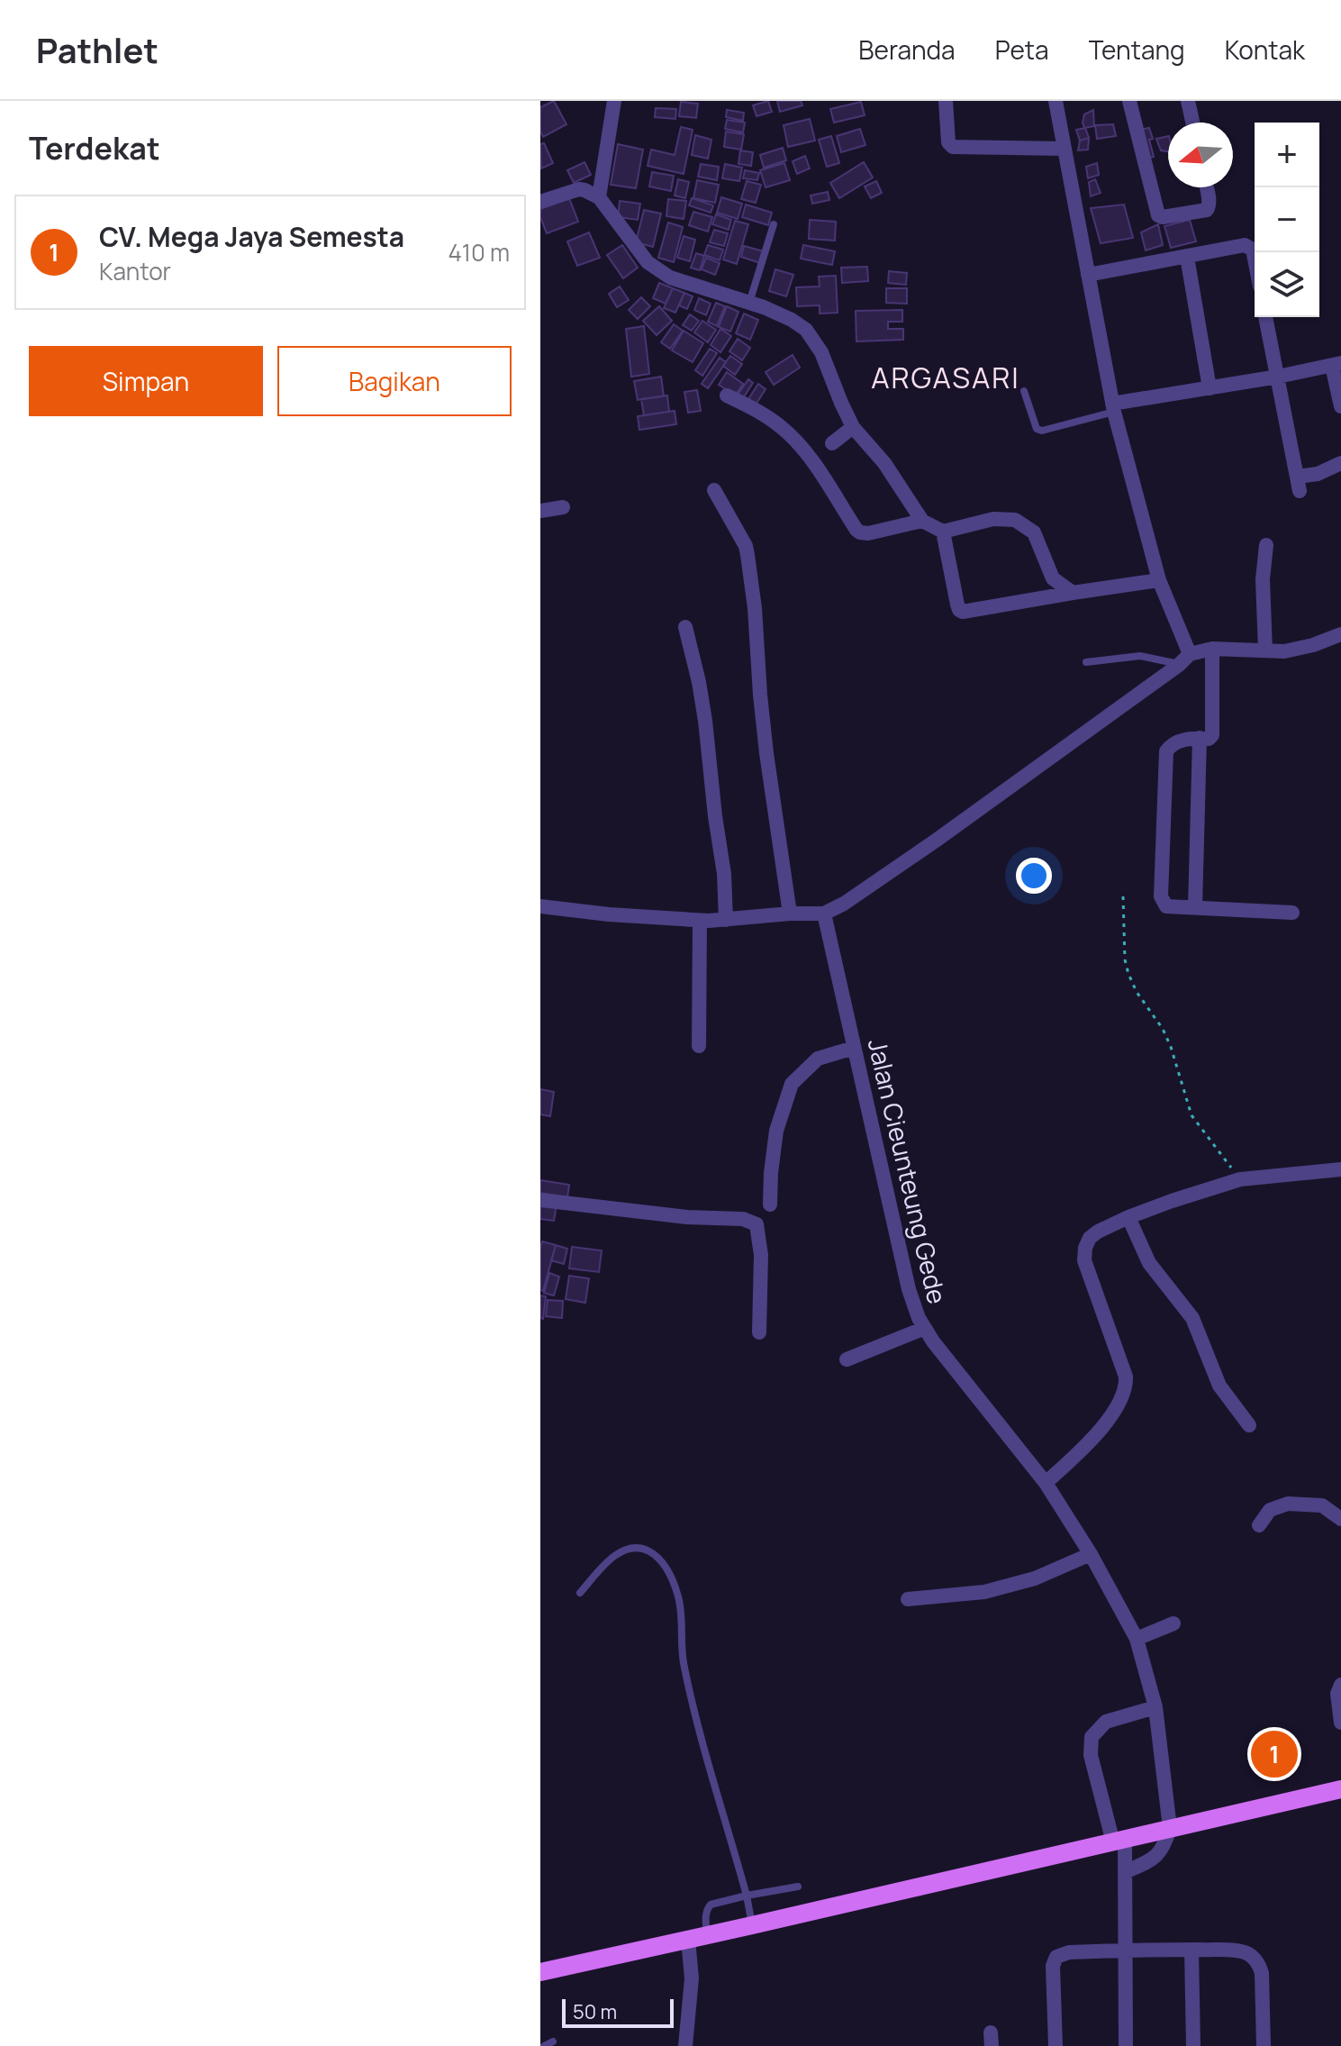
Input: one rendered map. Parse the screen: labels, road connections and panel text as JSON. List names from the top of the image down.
{
  "streets": {
    "street": ["Jalan Cieunteung Gede"]
  },
  "districts": ["ARGASARI"],
  "scale_bar": "50 m",
  "north": "left",
  "page": {
    "header": "Pathlet",
    "nav": [
      "Beranda",
      "Peta",
      "Tentang",
      "Kontak"
    ],
    "heading": "Terdekat",
    "map_buttons": ["+", "−"],
    "list": [
      {
        "mark": "1",
        "name": "CV. Mega Jaya Semesta",
        "note": "Kantor",
        "value": "410 m"
      }
    ],
    "buttons": ["Simpan", "Bagikan"],
    "pins": "1",
    "scale": "50 m"
  }
}
